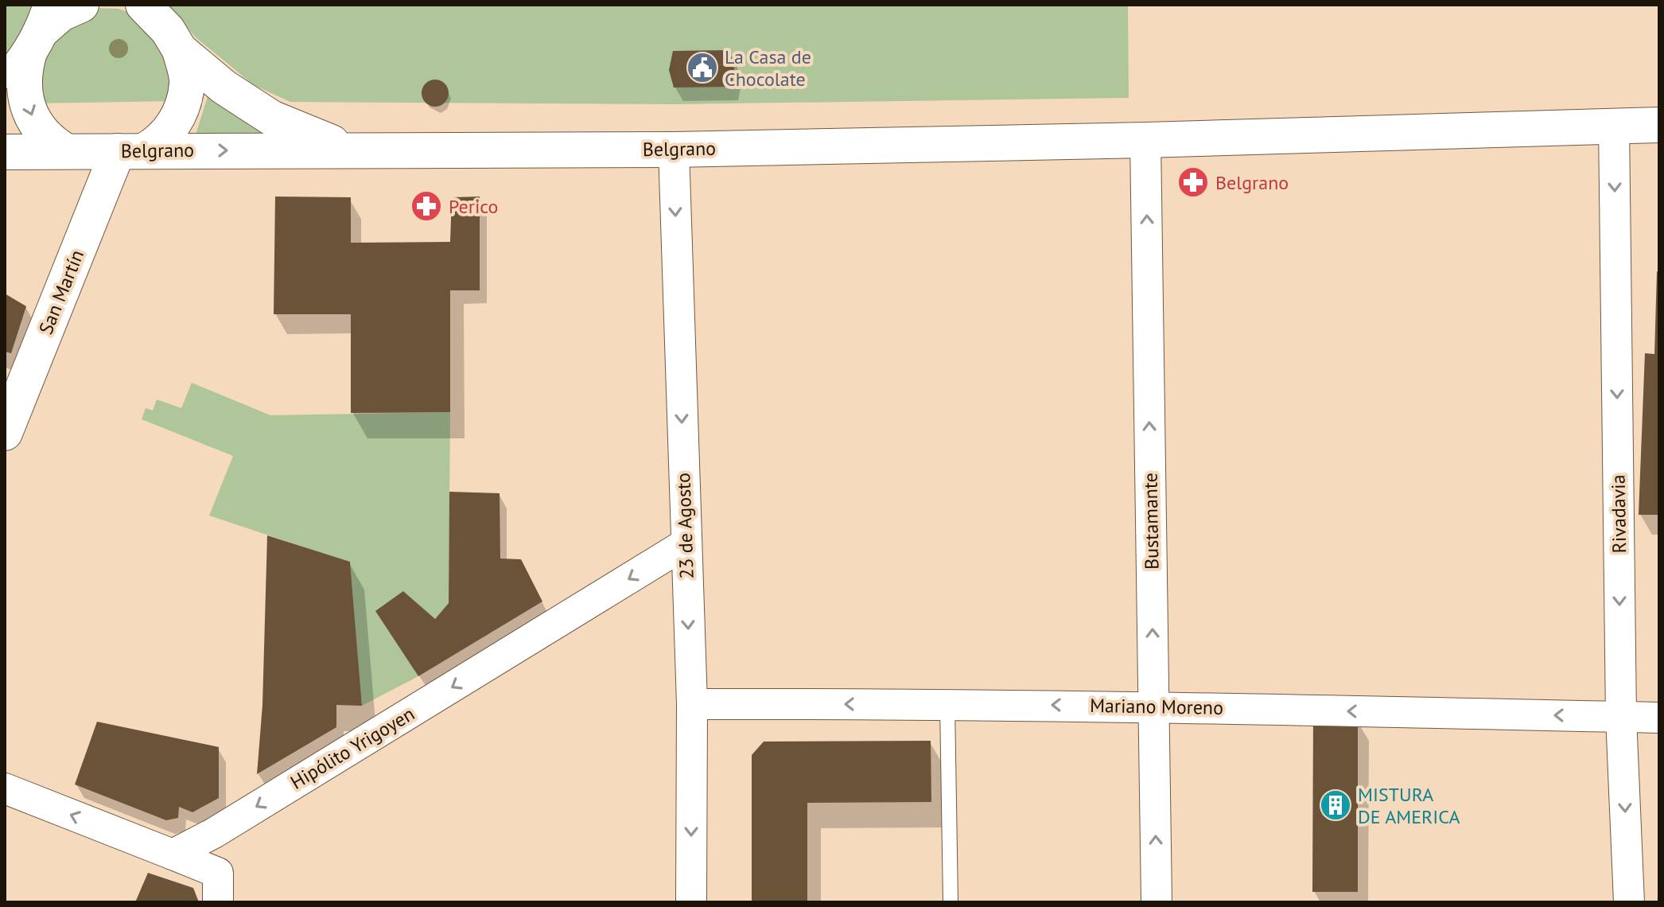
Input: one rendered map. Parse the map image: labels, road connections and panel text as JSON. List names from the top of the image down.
{
  "streets": {
    "main road": ["Belgrano", "San Martín"],
    "street": [
      "Rivadavia",
      "Bustamante",
      "23 de Agosto",
      "Mariano Moreno",
      "Hipólito Yrigoyen"
    ]
  },
  "crossings": [
    ["Belgrano", "San Martín"],
    ["Belgrano", "Rivadavia"],
    ["Belgrano", "Bustamante"],
    ["Belgrano", "23 de Agosto"],
    ["Rivadavia", "Mariano Moreno"],
    ["Bustamante", "Mariano Moreno"],
    ["23 de Agosto", "Mariano Moreno"],
    ["23 de Agosto", "Hipólito Yrigoyen"]
  ],
  "one_way": [
    "Rivadavia",
    "Bustamante",
    "23 de Agosto",
    "Mariano Moreno",
    "Hipólito Yrigoyen"
  ],
  "places": {
    "public building": ["La Casa de Chocolate"],
    "pharmacy": ["Belgrano", "Perico"],
    "building": ["MISTURA DE AMERICA"]
  }
}
